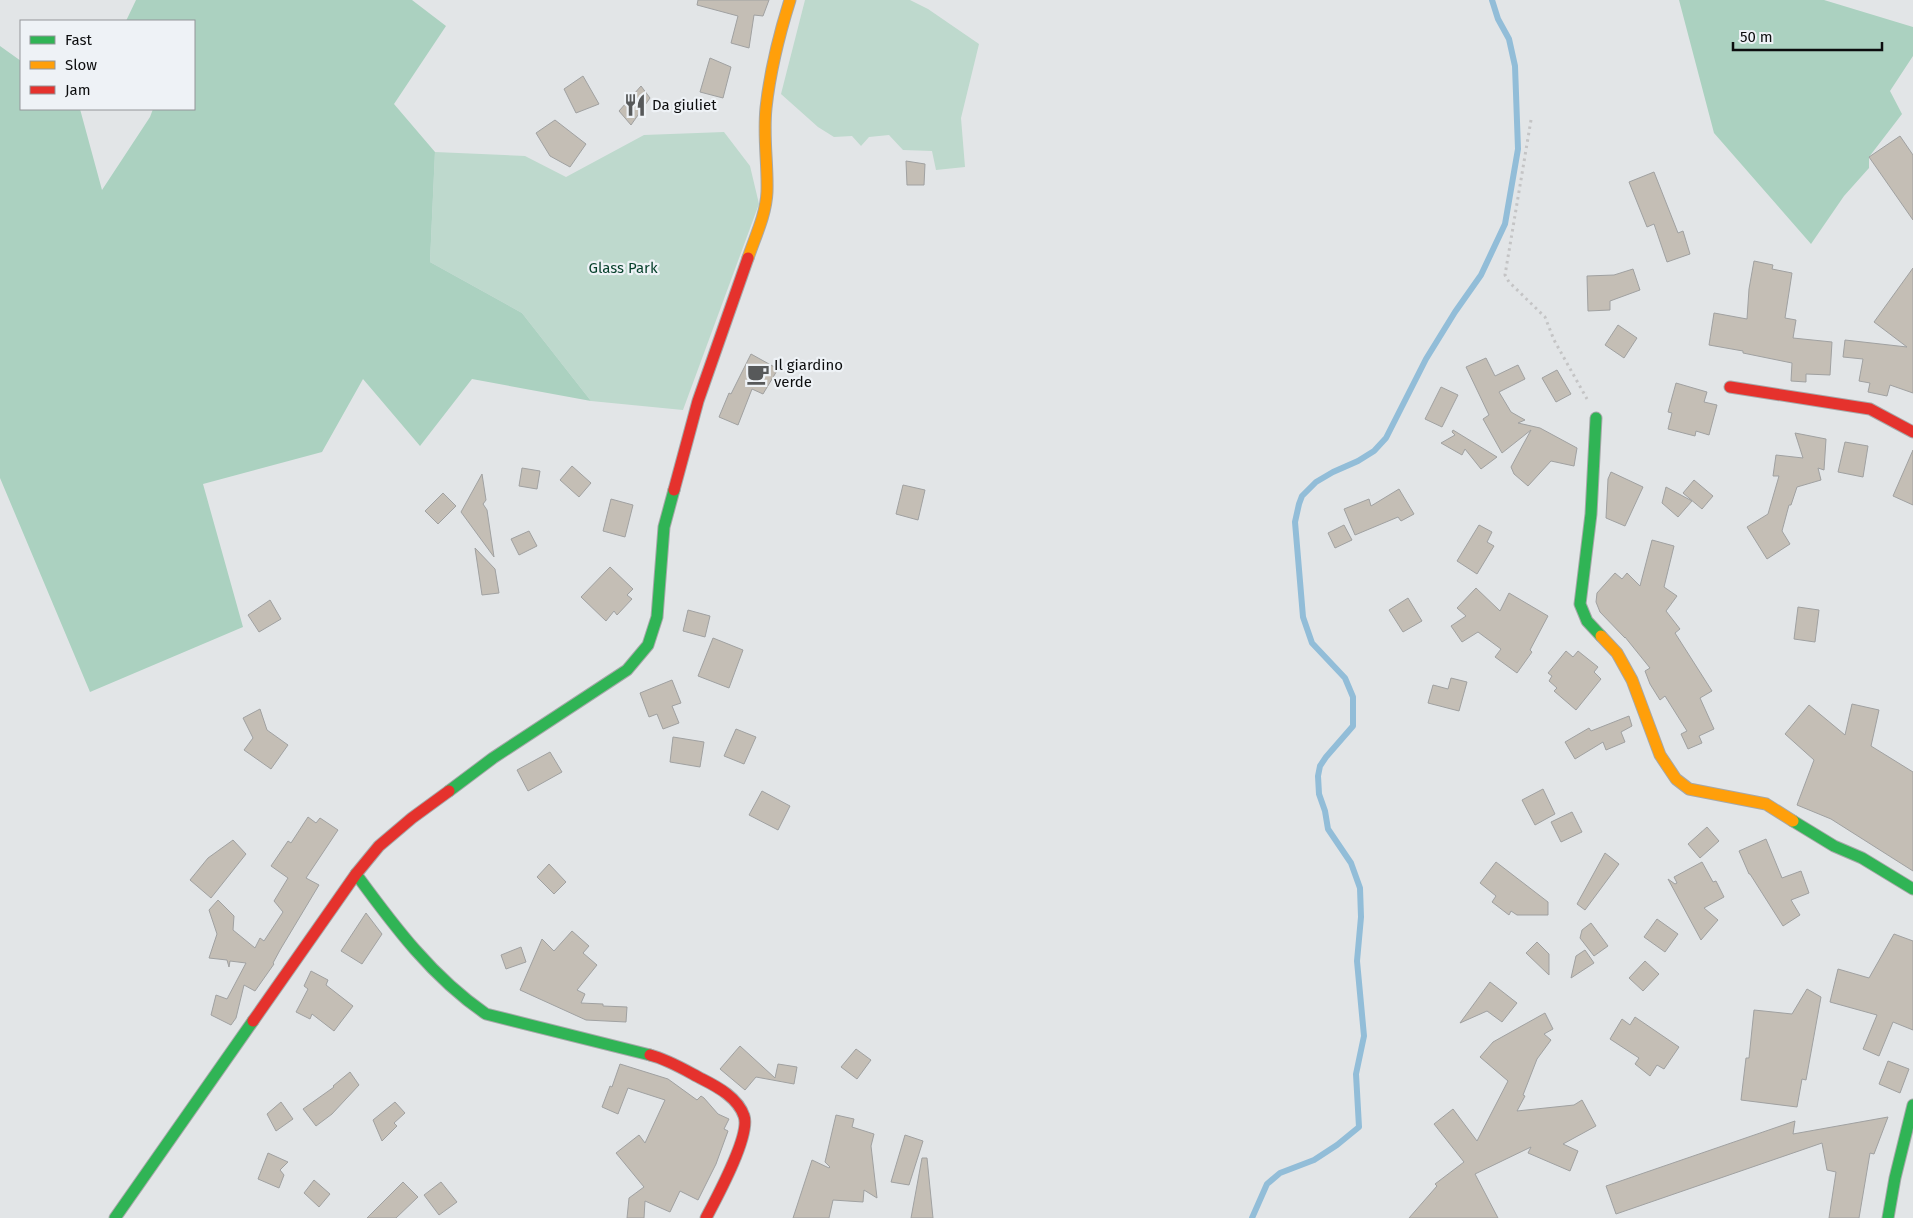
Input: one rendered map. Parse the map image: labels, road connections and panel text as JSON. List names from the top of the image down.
{
  "parks": ["Glass Park"],
  "places": {
    "restaurant": ["Da giuliet"],
    "cafe": ["Il giardino verde"]
  },
  "legend": ["Fast", "Slow", "Jam"],
  "scale_bar": "50 m"
}
